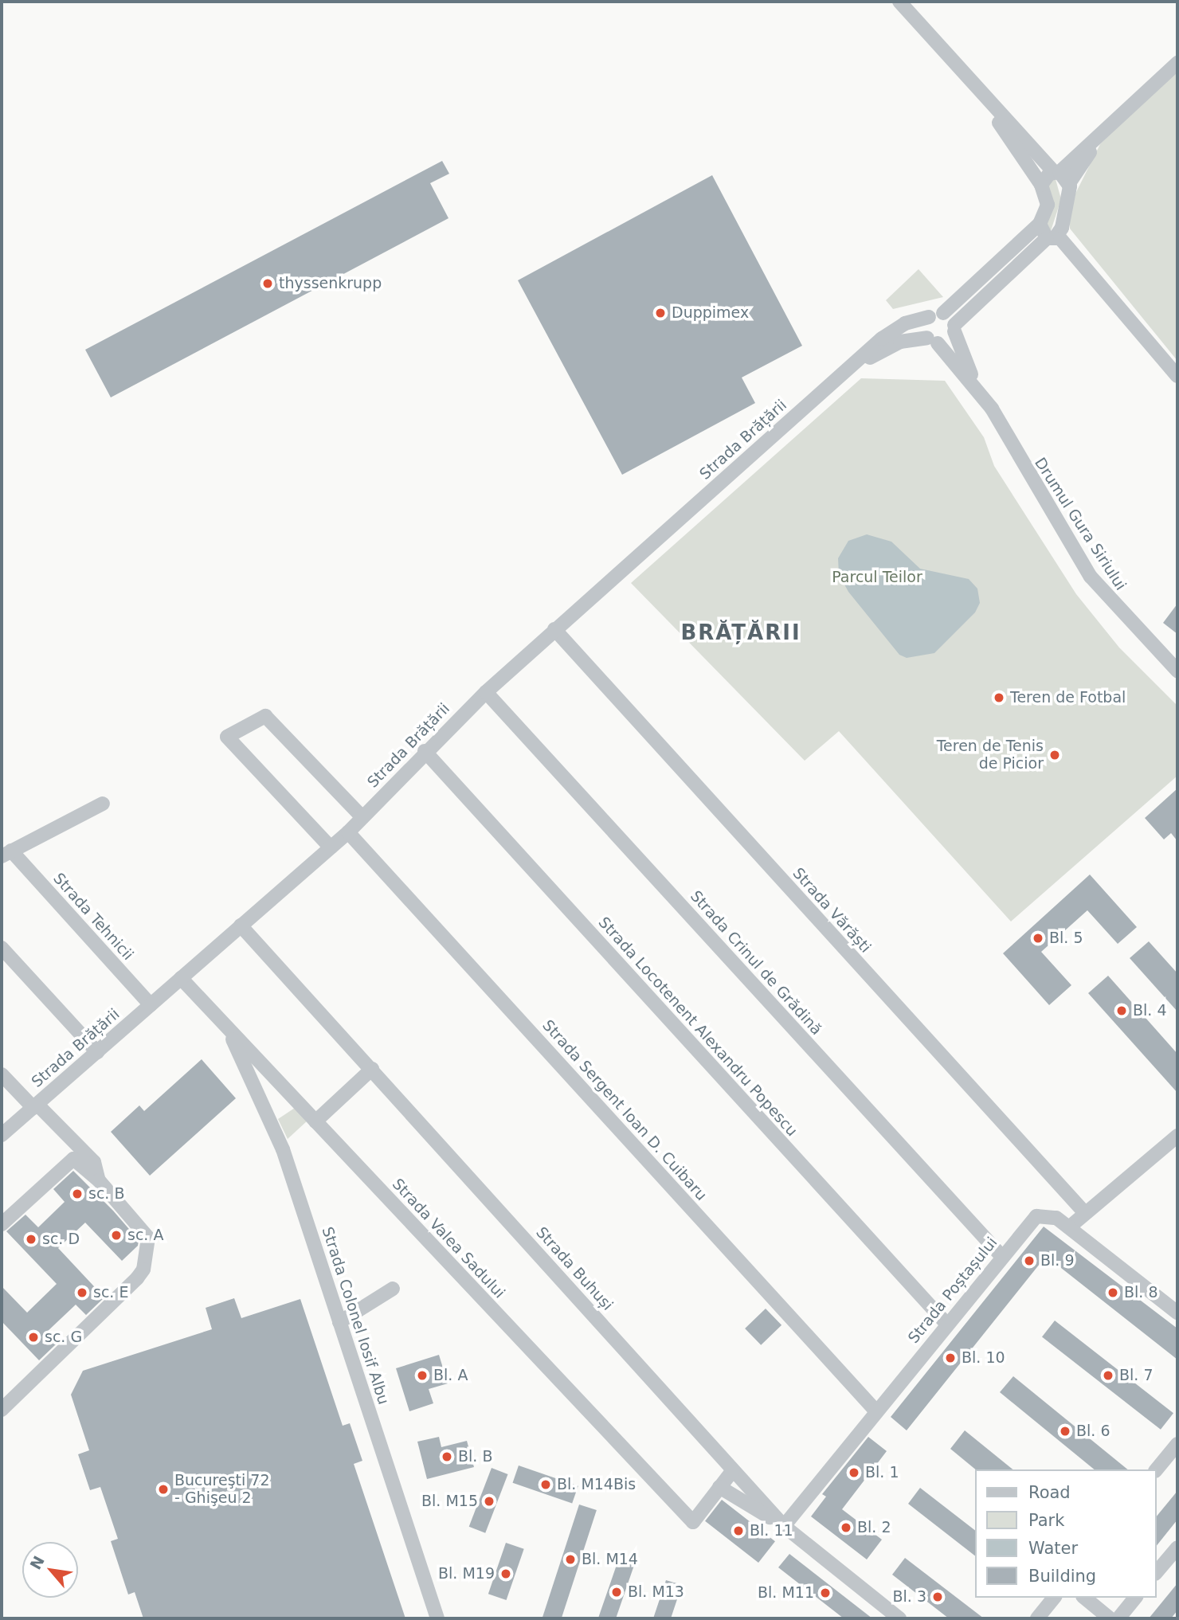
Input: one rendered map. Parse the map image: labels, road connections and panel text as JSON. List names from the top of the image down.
{
  "streets": {
    "street": [
      "Strada Brățării",
      "Drumul Gura Siriului",
      "Strada Vărăști",
      "Strada Tehnicii",
      "Strada Crinul de Grădină",
      "Strada Locotenent Alexandru Popescu",
      "Strada Sergent Ioan D. Cuibaru",
      "Strada Valea Sadului",
      "Strada Buhuși",
      "Strada Poștașului",
      "Strada Colonel Iosif Albu"
    ]
  },
  "crossings": [
    ["Strada Brățării", "Drumul Gura Siriului"],
    ["Strada Brățării", "Strada Vărăști"],
    ["Strada Brățării", "Strada Tehnicii"],
    ["Strada Brățării", "Strada Crinul de Grădină"],
    ["Strada Brățării", "Strada Locotenent Alexandru Popescu"],
    ["Strada Brățării", "Strada Sergent Ioan D. Cuibaru"],
    ["Strada Brățării", "Strada Valea Sadului"],
    ["Strada Brățării", "Strada Buhuși"],
    ["Strada Crinul de Grădină", "Strada Poștașului"],
    ["Strada Locotenent Alexandru Popescu", "Strada Poștașului"],
    ["Strada Sergent Ioan D. Cuibaru", "Strada Poștașului"],
    ["Strada Valea Sadului", "Strada Colonel Iosif Albu"],
    ["Strada Buhuși", "Strada Poștașului"]
  ],
  "districts": ["BRĂȚĂRII"],
  "parks": ["Parcul Teilor"],
  "places": [
    "thyssenkrupp",
    "Duppimex",
    "Teren de Fotbal",
    "Teren de Tenis de Picior",
    "Bl. 5",
    "Bl. 4",
    "sc. B",
    "sc. A",
    "sc. D",
    "Bl. 9",
    "sc. E",
    "Bl. 8",
    "sc. G",
    "Bl. 10",
    "Bl. A",
    "Bl. 7",
    "Bl. 6",
    "Bl. B",
    "Bl. 1",
    "Bl. M14Bis",
    "Bucureşti 72 - Ghişeu 2",
    "Bl. M15",
    "Bl. 2",
    "Bl. 11",
    "Bl. M14",
    "Bl. M19",
    "Bl. M13",
    "Bl. M11",
    "Bl. 3"
  ],
  "legend": [
    "Road",
    "Park",
    "Water",
    "Building"
  ],
  "north": "top left"
}
